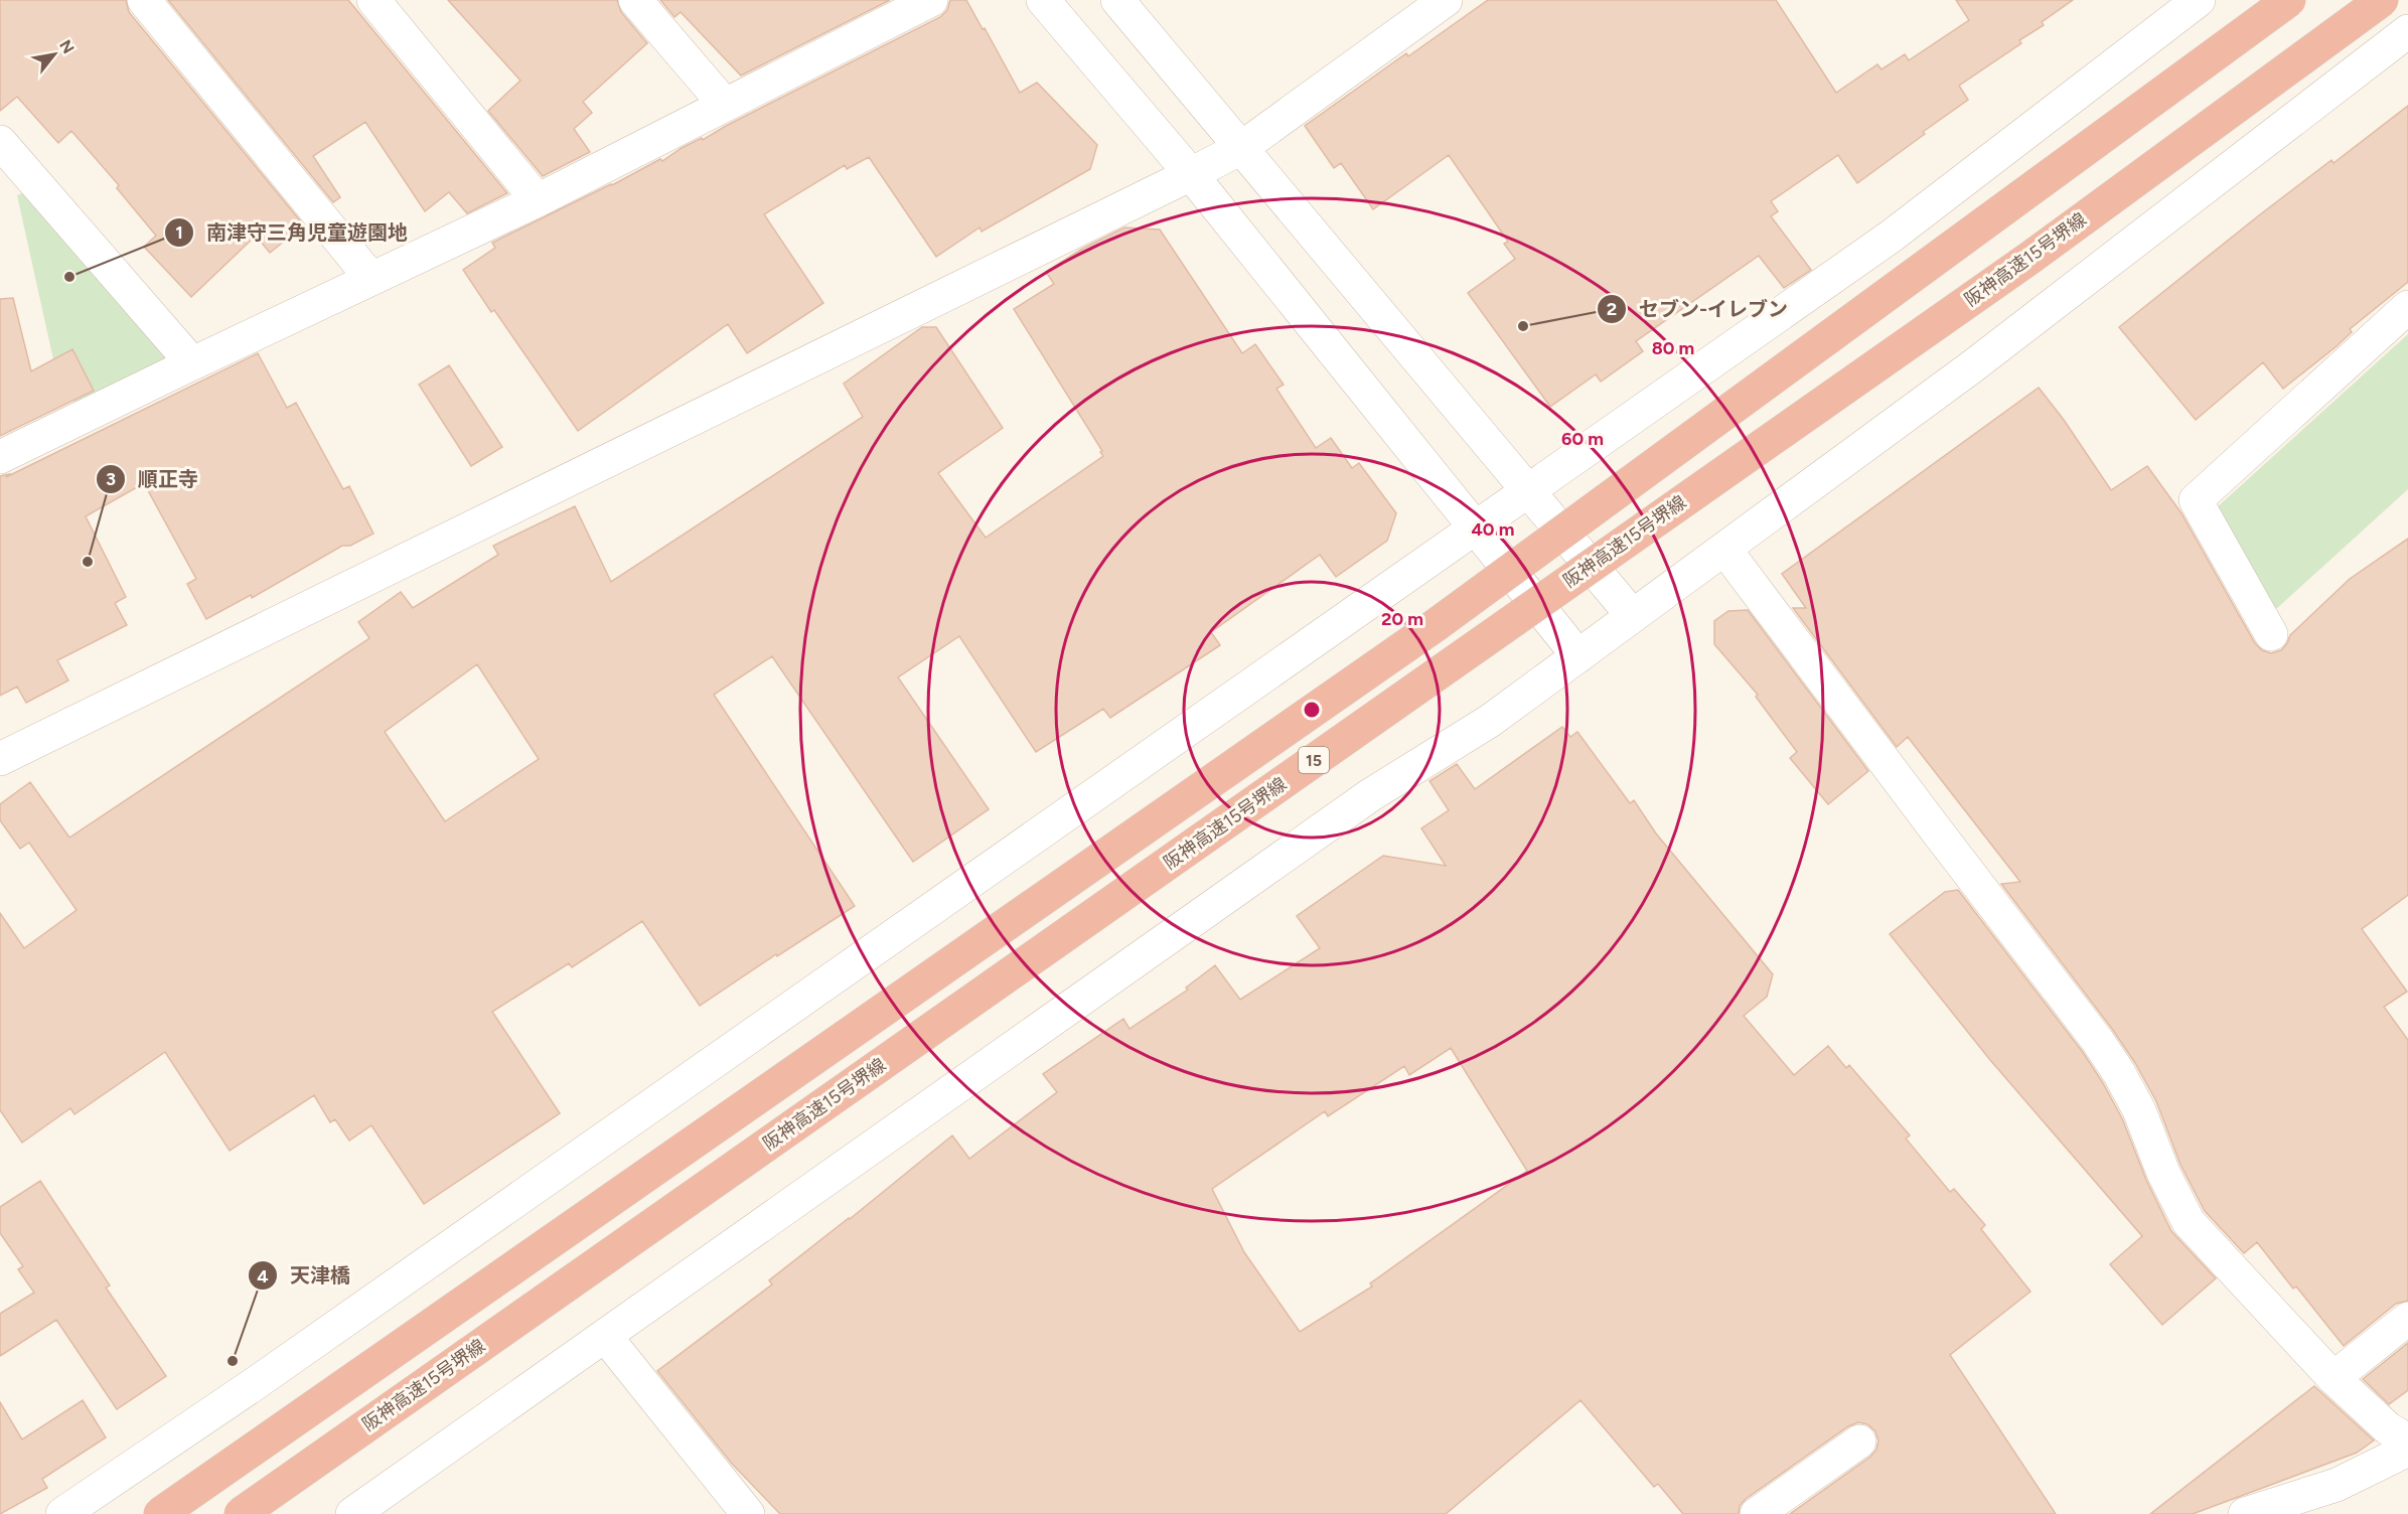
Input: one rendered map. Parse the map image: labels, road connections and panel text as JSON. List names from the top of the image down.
{
  "streets": {
    "highway": ["阪神高速15号堺線", "15"]
  },
  "places": [
    "南津守三角児童遊園地",
    "セブン-イレブン",
    "順正寺",
    "天津橋"
  ],
  "north": "top right",
  "rings": [
    "80 m",
    "60 m",
    "40 m",
    "20 m"
  ]
}
